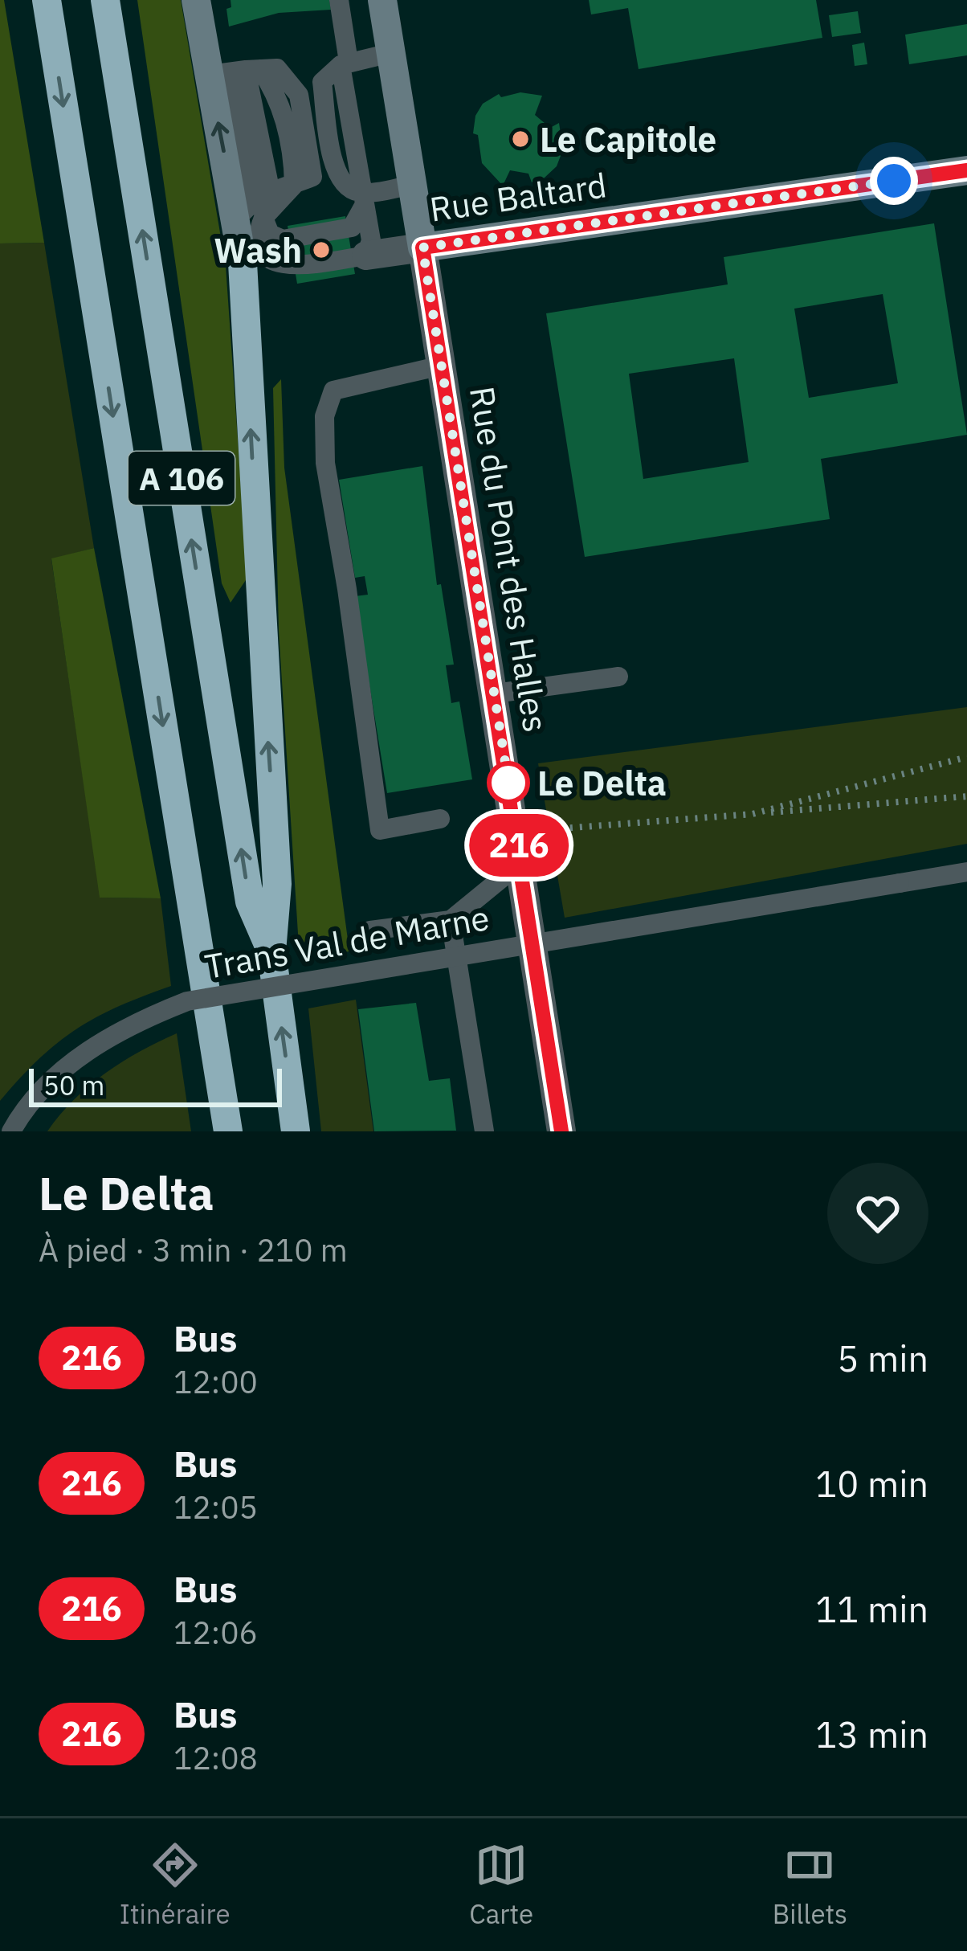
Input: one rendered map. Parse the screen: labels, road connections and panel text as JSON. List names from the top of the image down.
{
  "streets": {
    "highway": ["A 106"],
    "street": ["Rue Baltard", "Rue du Pont des Halles"],
    "lane": ["Trans Val de Marne"]
  },
  "crossings": [
    ["Rue Baltard", "Rue du Pont des Halles"]
  ],
  "places": ["Le Capitole", "Wash", "Le Delta"],
  "lines": ["bus line 216"],
  "scale_bar": "50 m",
  "page": {
    "on_map": "216",
    "scale": "50 m",
    "heading": ["Le Delta", "À pied · 3 min · 210 m"],
    "list": [
      {
        "mark": "216",
        "name": "Bus",
        "note": "12:00",
        "value": "5 min"
      },
      {
        "mark": "216",
        "name": "Bus",
        "note": "12:05",
        "value": "10 min"
      },
      {
        "mark": "216",
        "name": "Bus",
        "note": "12:06",
        "value": "11 min"
      },
      {
        "mark": "216",
        "name": "Bus",
        "note": "12:08",
        "value": "13 min"
      }
    ],
    "tabs": ["Itinéraire", "Carte", "Billets"]
  }
}
